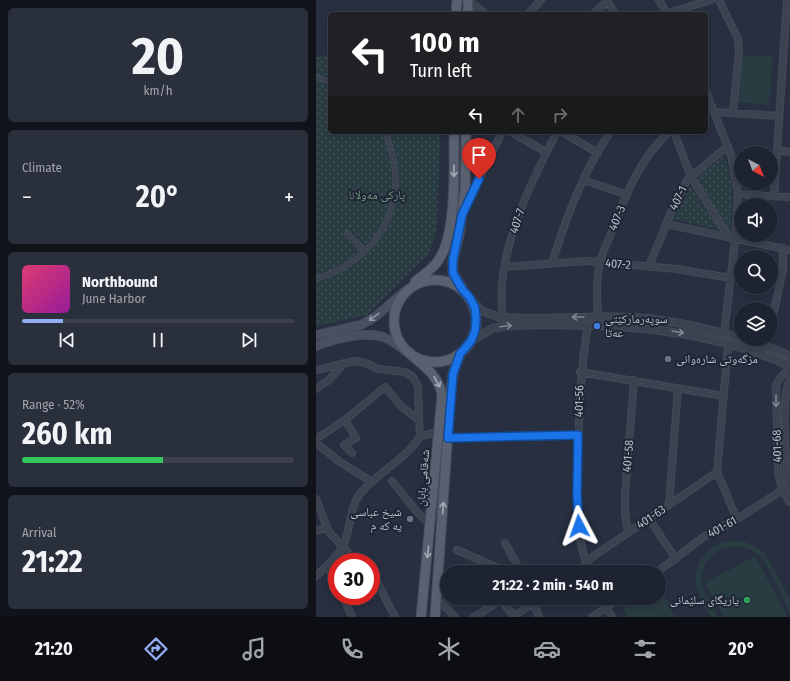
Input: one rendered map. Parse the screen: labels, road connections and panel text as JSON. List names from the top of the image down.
{
  "streets": {
    "main road": ["شەقامی بابان"],
    "street": [
      "407-1",
      "407-3",
      "407-7",
      "407-2",
      "401-56",
      "401-68",
      "401-58",
      "401-63",
      "401-61"
    ]
  },
  "crossings": [
    ["407-1", "407-2"],
    ["407-3", "407-2"],
    ["407-7", "407-2"],
    ["401-56", "401-63"],
    ["401-68", "401-61"],
    ["401-58", "401-63"]
  ],
  "parks": ["پارکی مەولانا"],
  "places": [
    "سوپەرمارکێتی عەتا",
    "مزگەوتی شارەوانی",
    "شیخ عباسی یه که م",
    "یاریگای سلێمانی"
  ],
  "north": "bottom right",
  "page": {
    "tile": [
      ["20", "km/h"],
      "Climate",
      ["Range · 52%", "260 km"],
      ["Arrival", "21:22"]
    ],
    "turn": ["100 m", "Turn left"],
    "heat": ["−", "20°", "+"],
    "song": ["Northbound", "June Harbor"],
    "limit": "30",
    "trip": "21:22 · 2 min · 540 m",
    "tabs": ["21:20", "20°"]
  }
}
